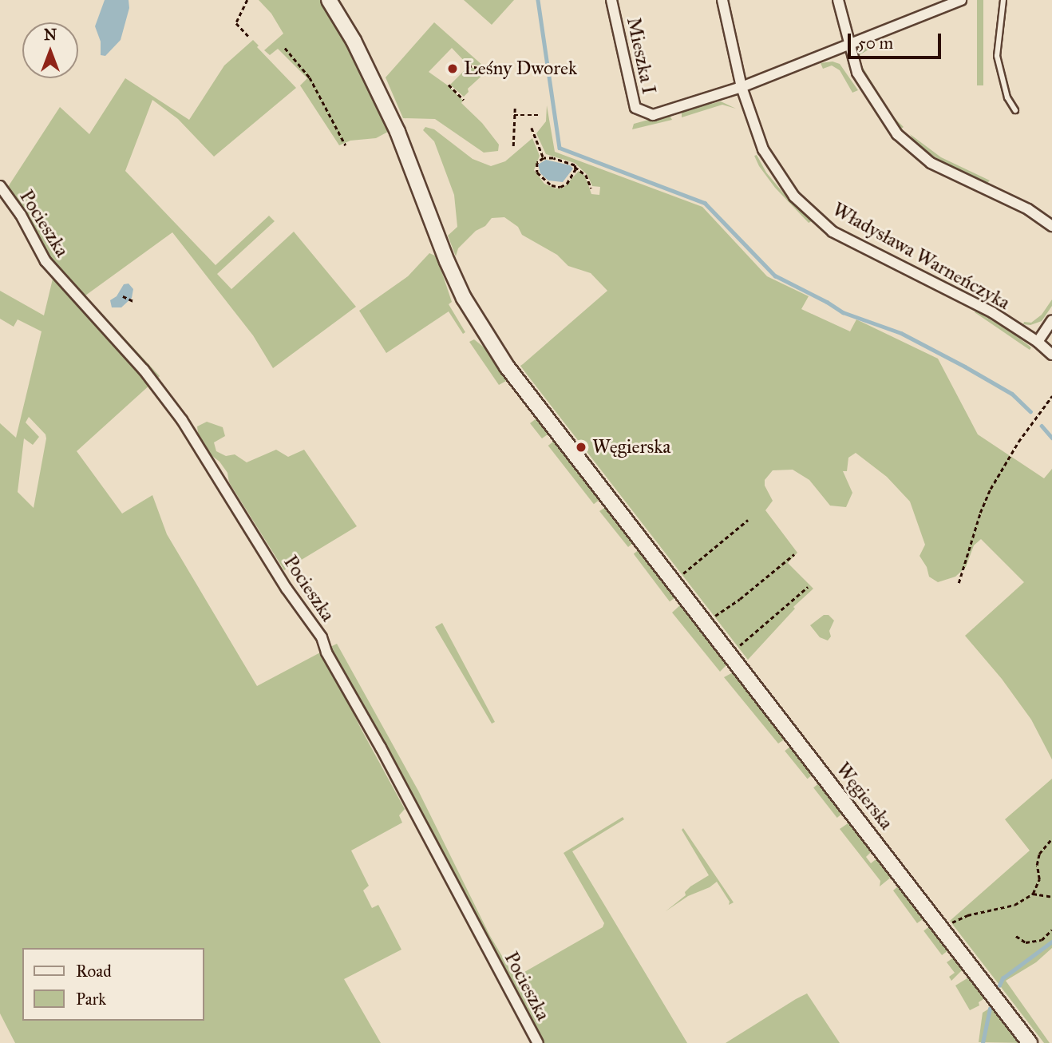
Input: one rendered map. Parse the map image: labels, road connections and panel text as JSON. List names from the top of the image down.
{
  "streets": {
    "main road": ["Węgierska"],
    "street": ["Mieszka I", "Pocieszka", "Władysława Warneńczyka"]
  },
  "crossings": [
    ["Mieszka I", "Władysława Warneńczyka"]
  ],
  "places": ["Leśny Dworek", "Węgierska"],
  "legend": ["Road", "Park"],
  "scale_bar": "50 m",
  "north": "top"
}
